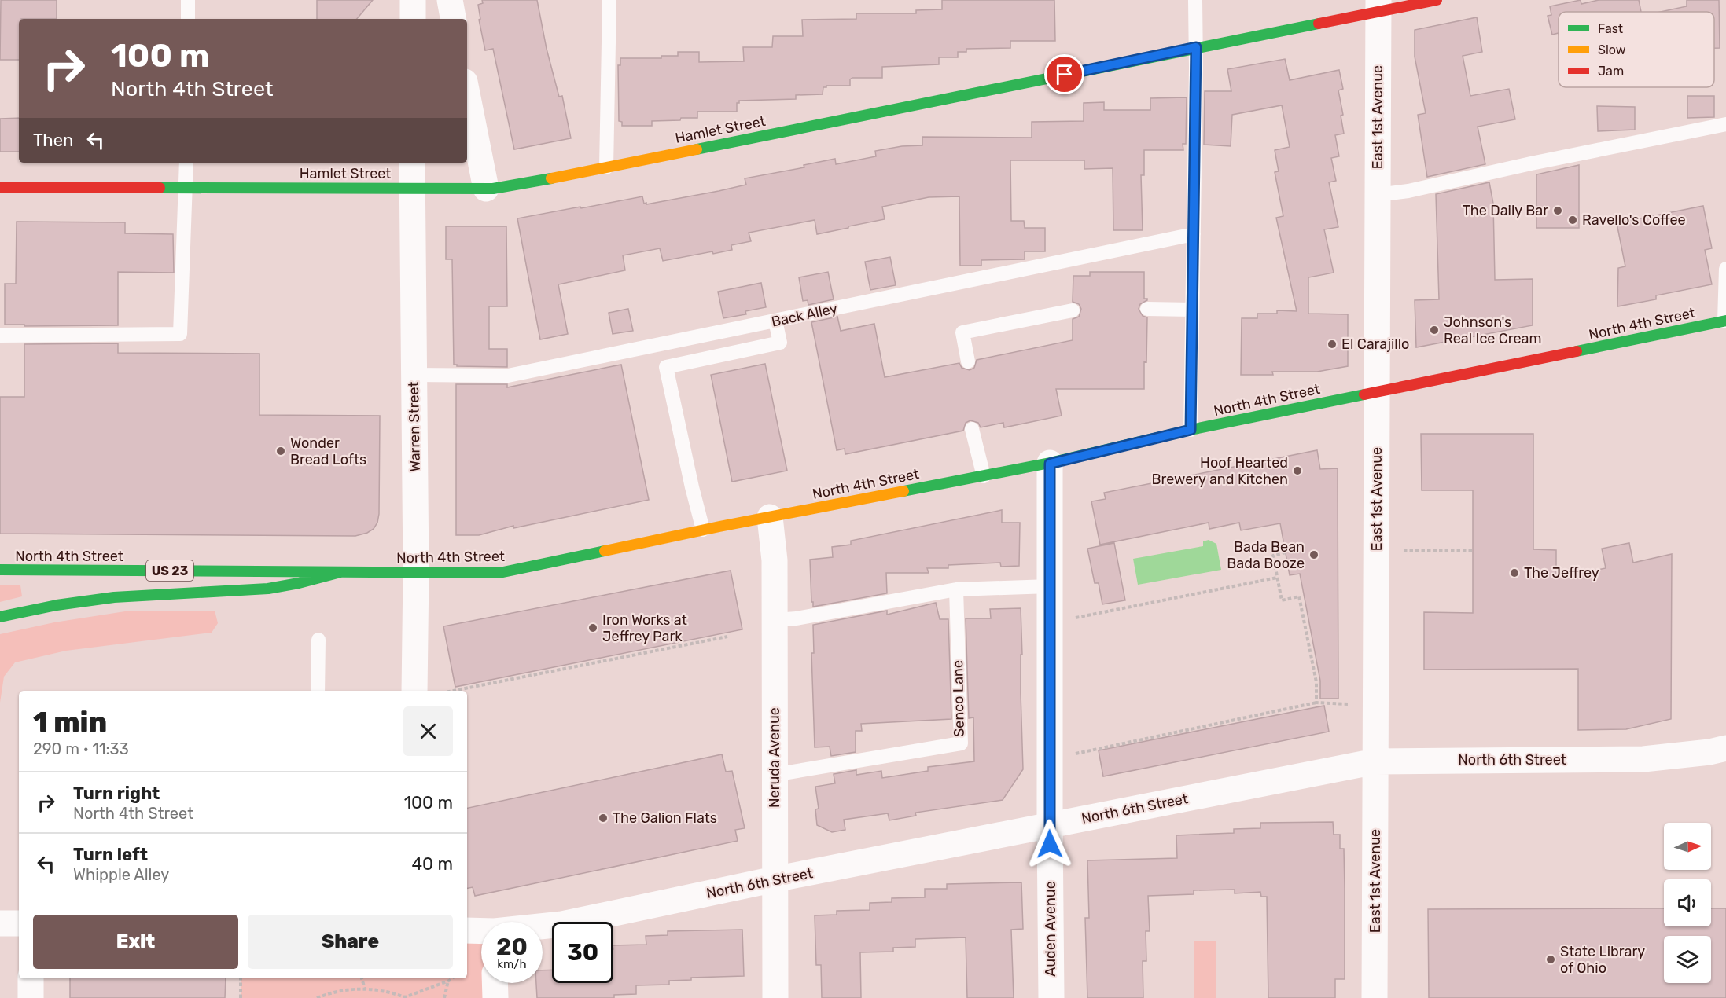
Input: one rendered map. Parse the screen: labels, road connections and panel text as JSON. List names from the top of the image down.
{
  "streets": {
    "main road": ["Hamlet Street", "North 4th Street", "US 23"],
    "street": [
      "East 1st Avenue",
      "Warren Street",
      "Neruda Avenue",
      "North 6th Street",
      "Auden Avenue"
    ],
    "lane": ["Back Alley", "Senco Lane"]
  },
  "crossings": [
    ["East 1st Avenue", "Hamlet Street"],
    ["East 1st Avenue", "North 4th Street"],
    ["East 1st Avenue", "North 6th Street"],
    ["Hamlet Street", "Warren Street"],
    ["Back Alley", "Warren Street"],
    ["North 4th Street", "Warren Street"],
    ["North 4th Street", "Neruda Avenue"],
    ["North 4th Street", "Auden Avenue"],
    ["Senco Lane", "Neruda Avenue"],
    ["Neruda Avenue", "North 6th Street"],
    ["North 6th Street", "Auden Avenue"]
  ],
  "places": [
    "The Daily Bar",
    "Ravello's Coffee",
    "Johnson's Real Ice Cream",
    "El Carajillo",
    "Wonder Bread Lofts",
    "Hoof Hearted Brewery and Kitchen",
    "Bada Bean Bada Booze",
    "The Jeffrey",
    "Iron Works at Jeffrey Park",
    "The Galion Flats",
    "State Library of Ohio"
  ],
  "legend": ["Fast", "Slow", "Jam"],
  "north": "right",
  "page": {
    "turn": ["100 m", "North 4th Street"],
    "then": "Then",
    "heading": ["1 min", "290 m · 11:33"],
    "list": [
      {
        "name": "Turn right",
        "note": "North 4th Street",
        "value": "100 m"
      },
      {
        "name": "Turn left",
        "note": "Whipple Alley",
        "value": "40 m"
      }
    ],
    "buttons": ["Exit", "Share"],
    "speed": "20 km/h",
    "limit": "30"
  }
}
